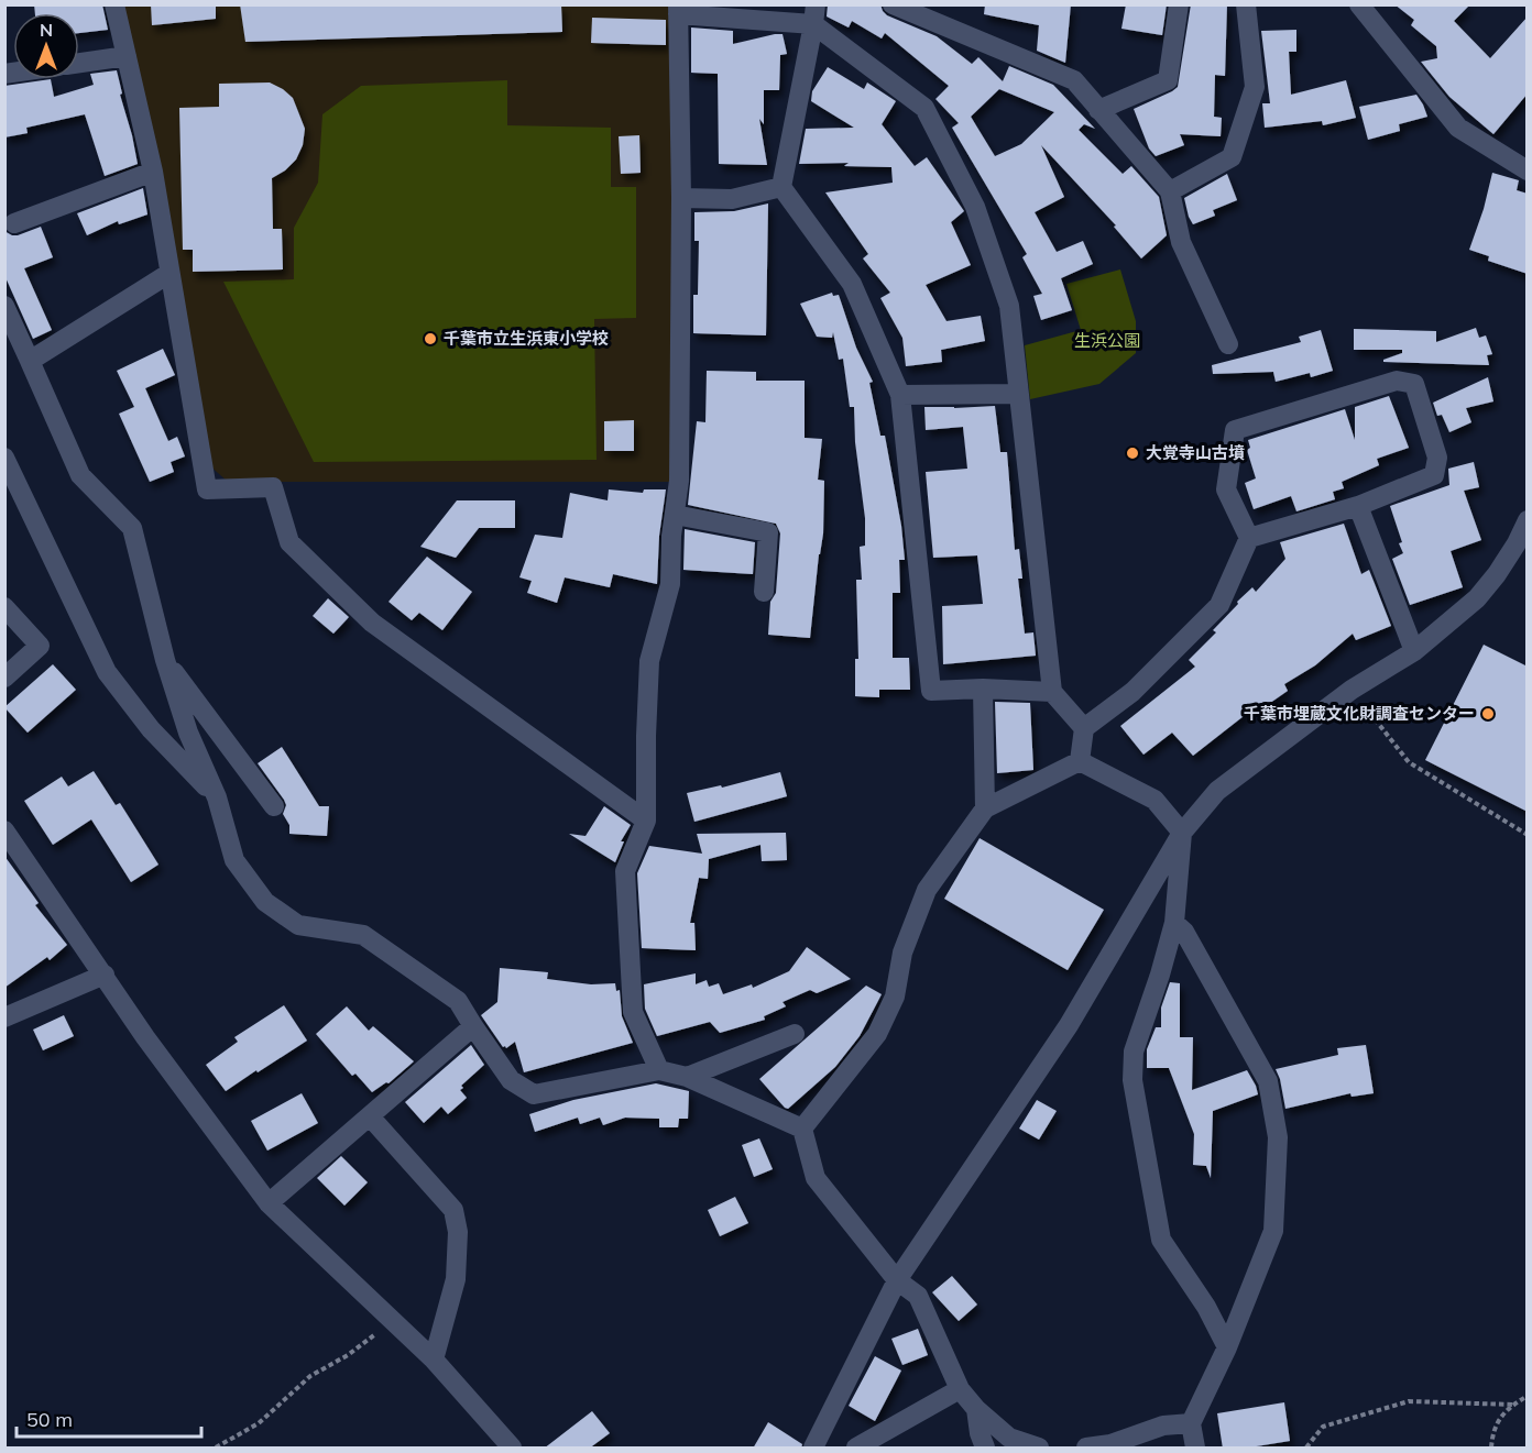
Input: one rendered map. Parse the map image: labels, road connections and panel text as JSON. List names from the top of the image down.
{
  "parks": ["生浜公園"],
  "places": ["千葉市立生浜東小学校", "大覚寺山古墳", "千葉市埋蔵文化財調査センター"],
  "scale_bar": "50 m",
  "north": "top"
}
